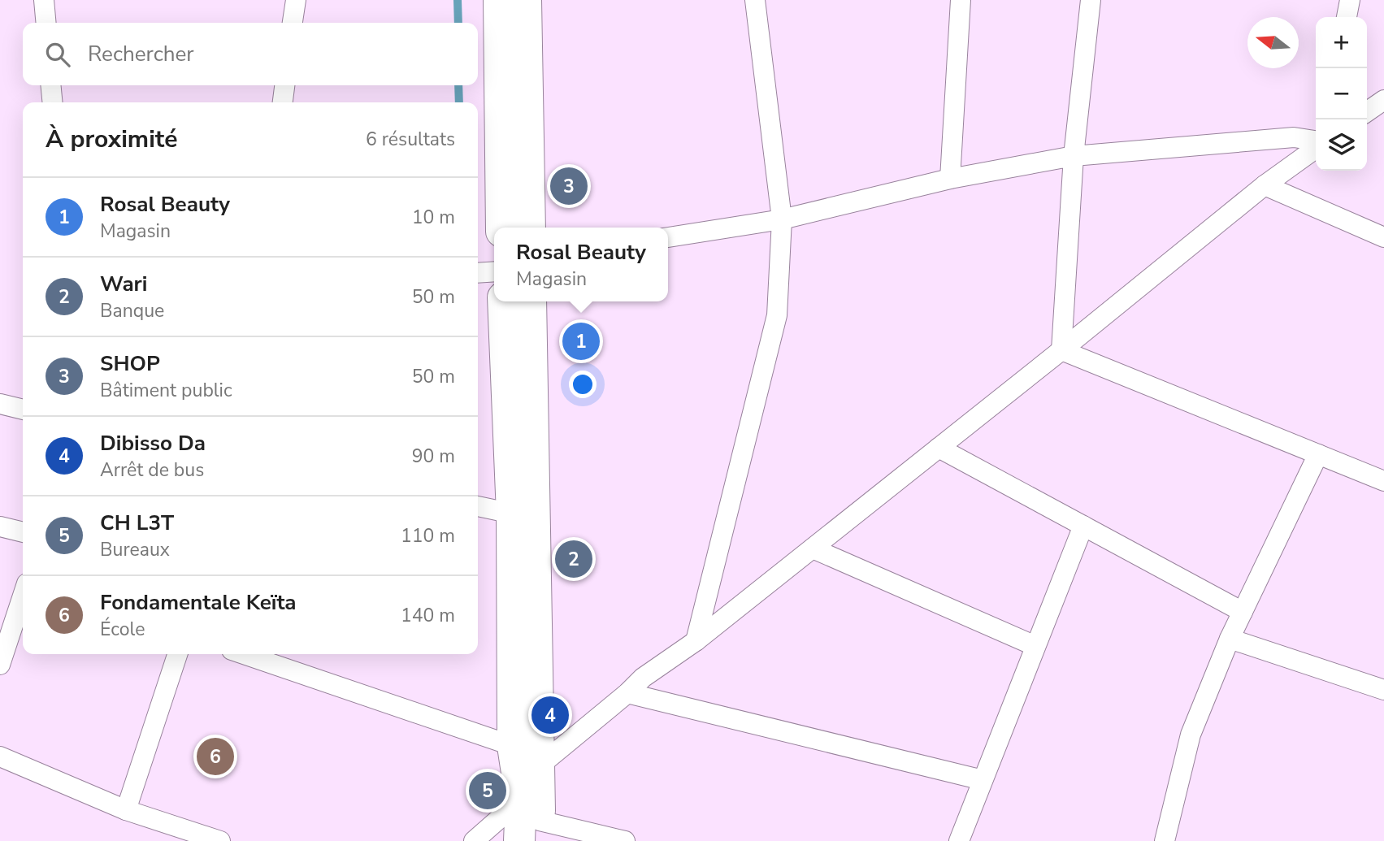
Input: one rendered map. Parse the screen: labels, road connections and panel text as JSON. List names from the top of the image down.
{
  "north": "left",
  "page": {
    "map_buttons": ["+", "−"],
    "search": "Rechercher",
    "heading": ["À proximité", "6 résultats"],
    "pins": [
      "3",
      "1",
      "2",
      "4",
      "6",
      "5"
    ],
    "list": [
      {
        "mark": "1",
        "name": "Rosal Beauty",
        "note": "Magasin",
        "value": "10 m"
      },
      {
        "mark": "2",
        "name": "Wari",
        "note": "Banque",
        "value": "50 m"
      },
      {
        "mark": "3",
        "name": "SHOP",
        "note": "Bâtiment public",
        "value": "50 m"
      },
      {
        "mark": "4",
        "name": "Dibisso Da",
        "note": "Arrêt de bus",
        "value": "90 m"
      },
      {
        "mark": "5",
        "name": "CH L3T",
        "note": "Bureaux",
        "value": "110 m"
      },
      {
        "mark": "6",
        "name": "Fondamentale Keïta",
        "note": "École",
        "value": "140 m"
      }
    ],
    "popup": ["Rosal Beauty", "Magasin"]
  }
}
